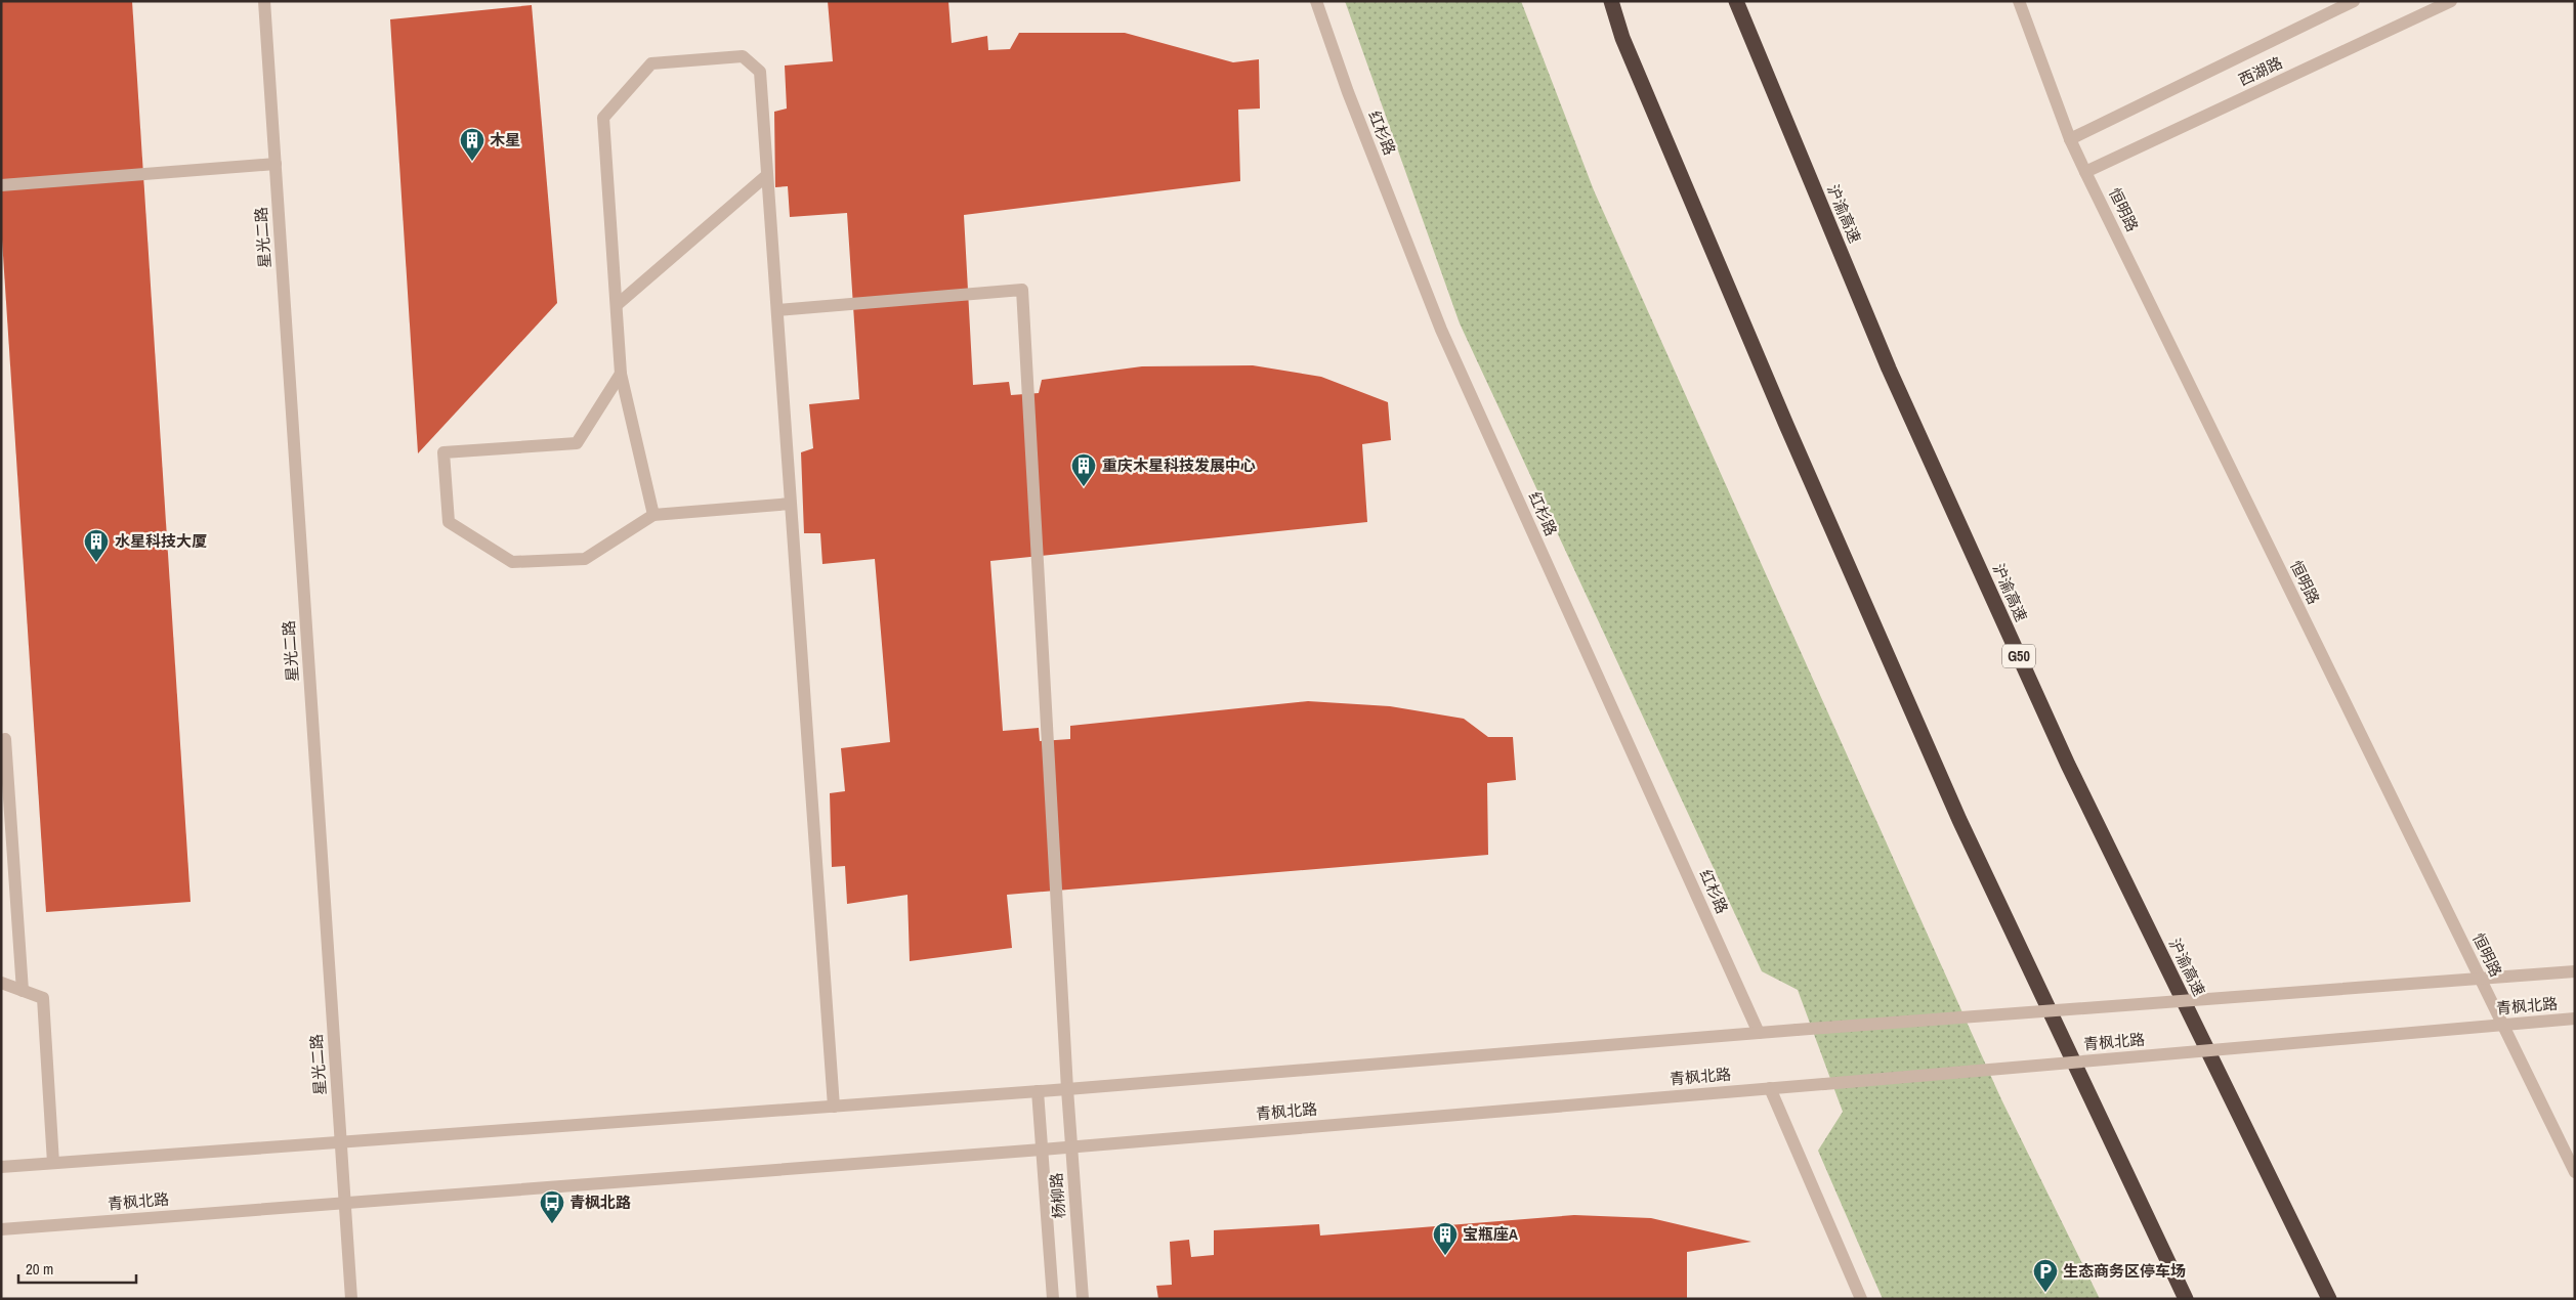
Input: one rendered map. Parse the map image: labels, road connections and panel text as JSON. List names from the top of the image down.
{
  "streets": {
    "highway": ["沪渝高速", "G50"],
    "street": [
      "西湖路",
      "红杉路",
      "恒明路",
      "星光二路",
      "青枫北路",
      "杨柳路"
    ]
  },
  "crossings": [
    ["西湖路", "恒明路"],
    ["红杉路", "青枫北路"],
    ["星光二路", "青枫北路"],
    ["青枫北路", "杨柳路"]
  ],
  "places": {
    "building": [
      "木星",
      "重庆木星科技发展中心",
      "水星科技大厦",
      "宝瓶座A"
    ],
    "bus stop": ["青枫北路"],
    "parking": ["生态商务区停车场"]
  },
  "scale_bar": "20 m"
}
